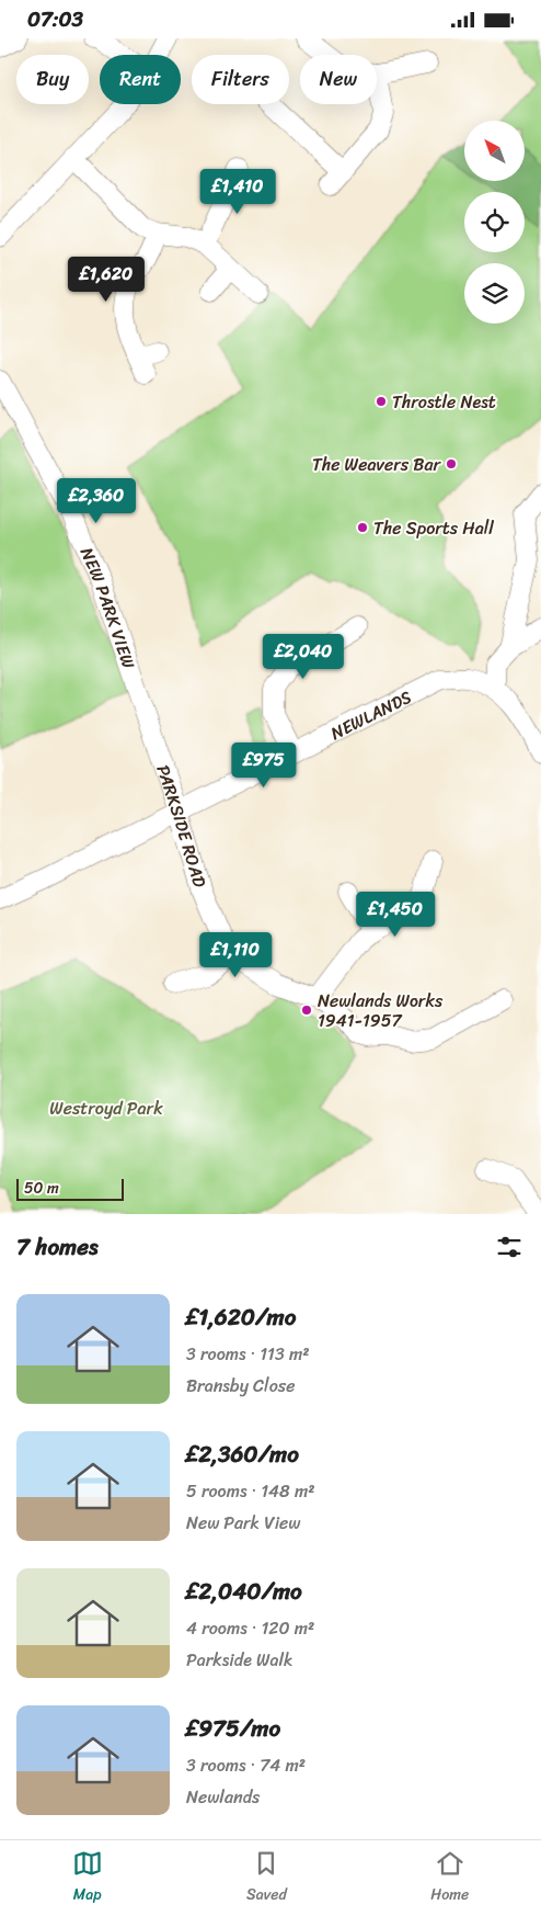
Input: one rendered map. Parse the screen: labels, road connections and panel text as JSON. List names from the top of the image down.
{
  "streets": {
    "street": ["NEW PARK VIEW", "NEWLANDS", "PARKSIDE ROAD"]
  },
  "crossings": [
    ["NEW PARK VIEW", "PARKSIDE ROAD"],
    ["NEWLANDS", "PARKSIDE ROAD"]
  ],
  "parks": ["Westroyd Park"],
  "places": [
    "Throstle Nest",
    "The Weavers Bar",
    "The Sports Hall",
    "Newlands Works 1941-1957"
  ],
  "scale_bar": "50 m",
  "north": "top left",
  "page": {
    "status": "07:03",
    "chip": [
      "Buy",
      "Rent",
      "Filters",
      "New"
    ],
    "price": [
      "£1,410",
      "£1,620",
      "£2,360",
      "£2,040",
      "£975",
      "£1,450",
      "£1,110"
    ],
    "scale": "50 m",
    "heading": "7 homes",
    "list": [
      {
        "name": "£1,620/mo",
        "note": "3 rooms · 113 m² · Bransby Close"
      },
      {
        "name": "£2,360/mo",
        "note": "5 rooms · 148 m² · New Park View"
      },
      {
        "name": "£2,040/mo",
        "note": "4 rooms · 120 m² · Parkside Walk"
      },
      {
        "name": "£975/mo",
        "note": "3 rooms · 74 m² · Newlands"
      }
    ],
    "tabs": ["Map", "Saved", "Home"]
  }
}
